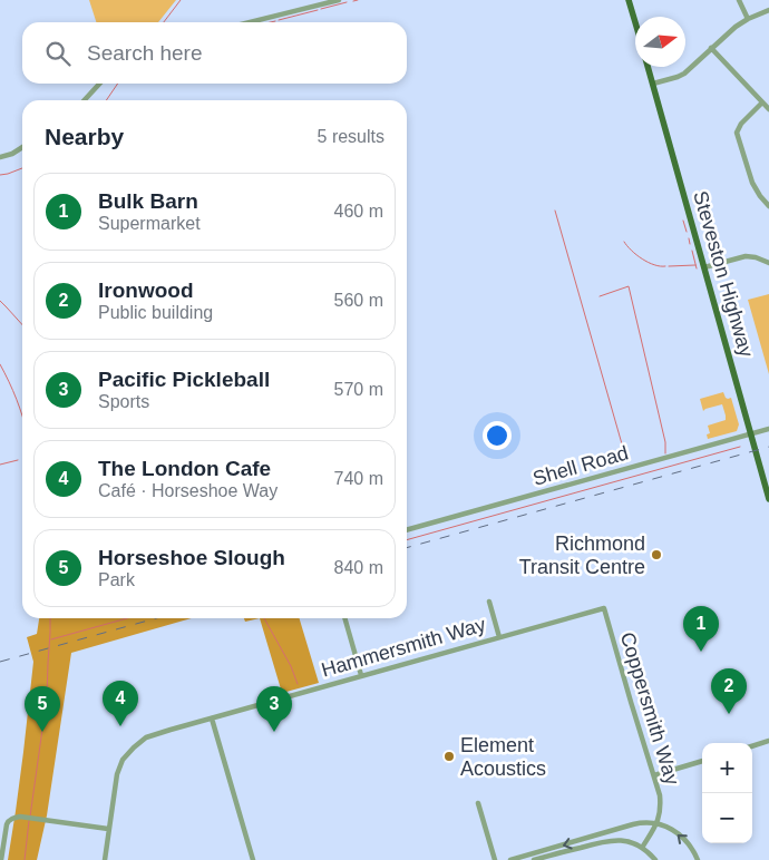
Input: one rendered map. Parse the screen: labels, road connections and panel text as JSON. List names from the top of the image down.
{
  "streets": {
    "main road": ["Steveston Highway"],
    "street": ["Shell Road", "Hammersmith Way", "Coppersmith Way"]
  },
  "crossings": [
    ["Steveston Highway", "Shell Road"],
    ["Hammersmith Way", "Coppersmith Way"]
  ],
  "places": ["Richmond Transit Centre", "Element Acoustics"],
  "north": "right",
  "page": {
    "search": "Search here",
    "heading": ["Nearby", "5 results"],
    "list": [
      {
        "mark": "1",
        "name": "Bulk Barn",
        "note": "Supermarket",
        "value": "460 m"
      },
      {
        "mark": "2",
        "name": "Ironwood",
        "note": "Public building",
        "value": "560 m"
      },
      {
        "mark": "3",
        "name": "Pacific Pickleball",
        "note": "Sports",
        "value": "570 m"
      },
      {
        "mark": "4",
        "name": "The London Cafe",
        "note": "Café · Horseshoe Way",
        "value": "740 m"
      },
      {
        "mark": "5",
        "name": "Horseshoe Slough",
        "note": "Park",
        "value": "840 m"
      }
    ],
    "pins": [
      "1",
      "2",
      "4",
      "3",
      "5"
    ],
    "map_buttons": ["+", "−"]
  }
}
